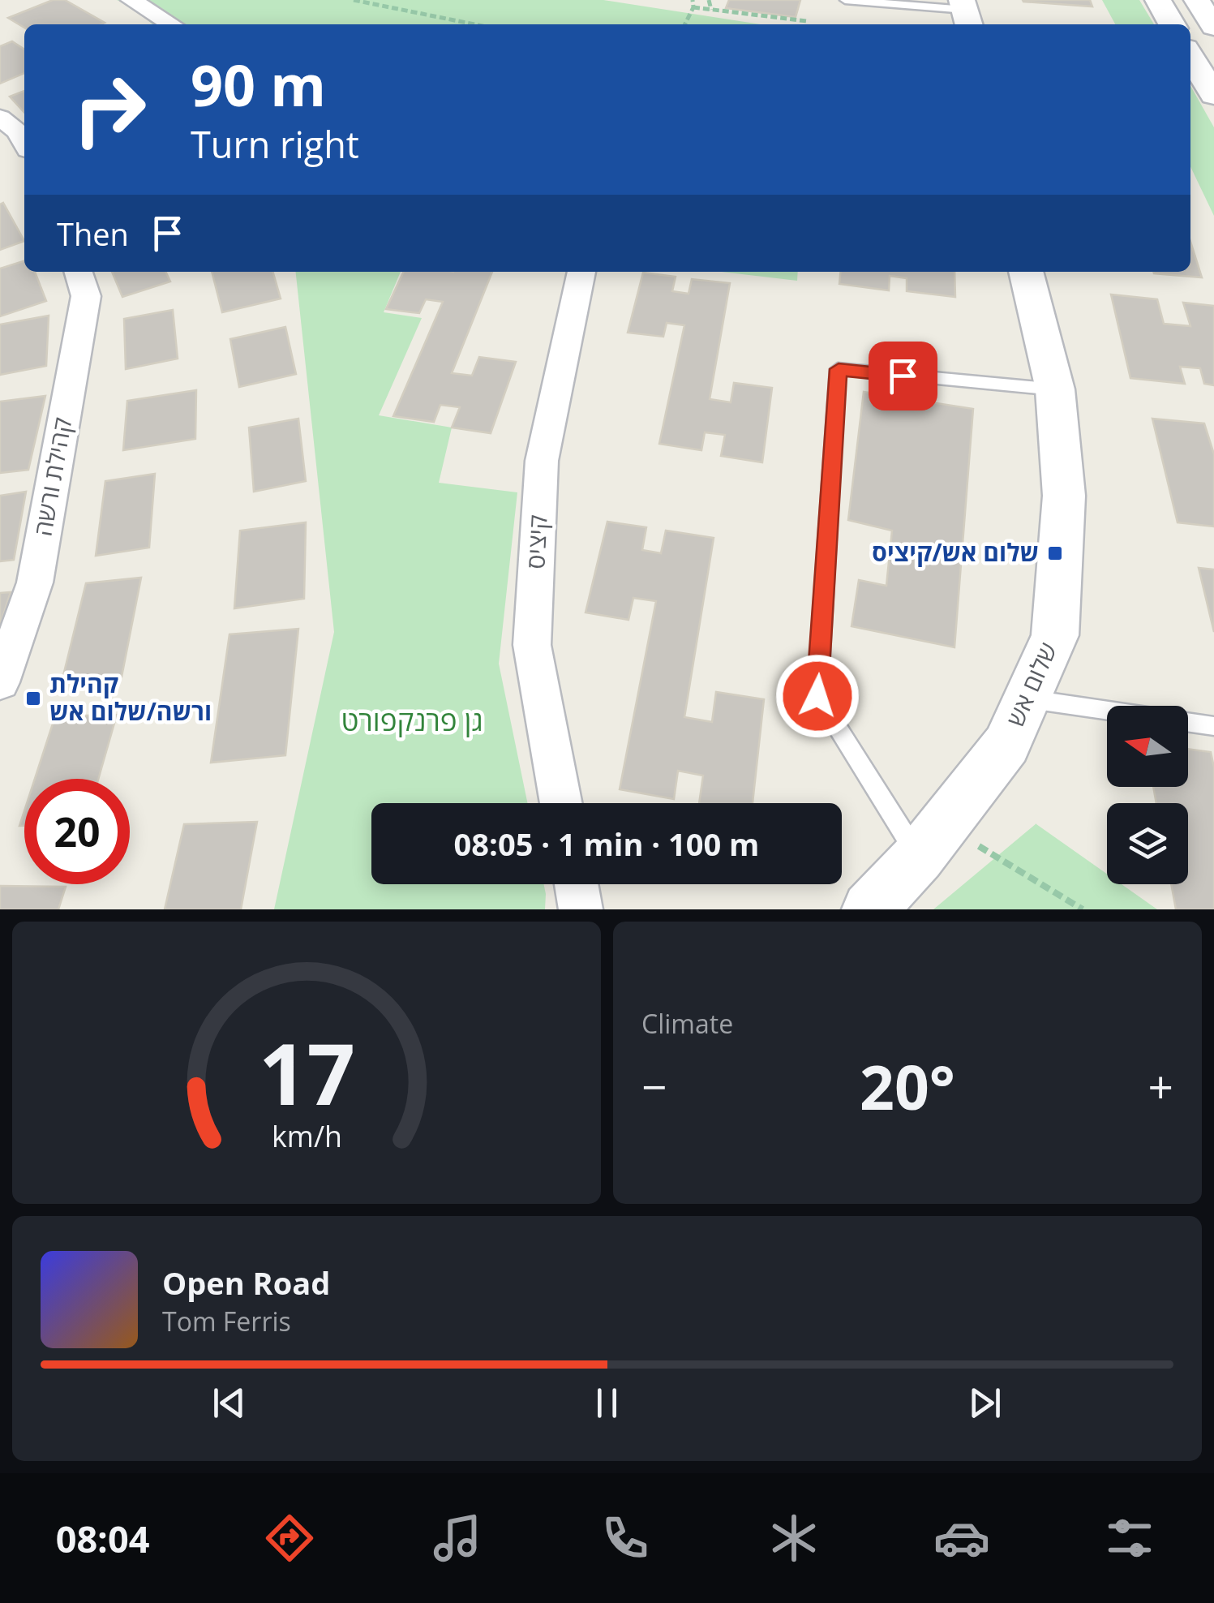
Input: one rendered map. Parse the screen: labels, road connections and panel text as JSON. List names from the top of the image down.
{
  "streets": {
    "street": ["קהילת ורשה", "קיציס", "שלום אש"]
  },
  "parks": ["גן פרנקפורט"],
  "places": {
    "transit": ["שלום אש/קיציס", "קהילת ורשה/שלום אש"]
  },
  "north": "left",
  "page": {
    "turn": ["90 m", "Turn right"],
    "then": "Then",
    "limit": "20",
    "trip": "08:05 · 1 min · 100 m",
    "tile": "Climate",
    "heat": ["−", "20°", "+"],
    "song": ["Open Road", "Tom Ferris"],
    "tabs": "08:04",
    "gauge": ["17", "km/h"]
  }
}
